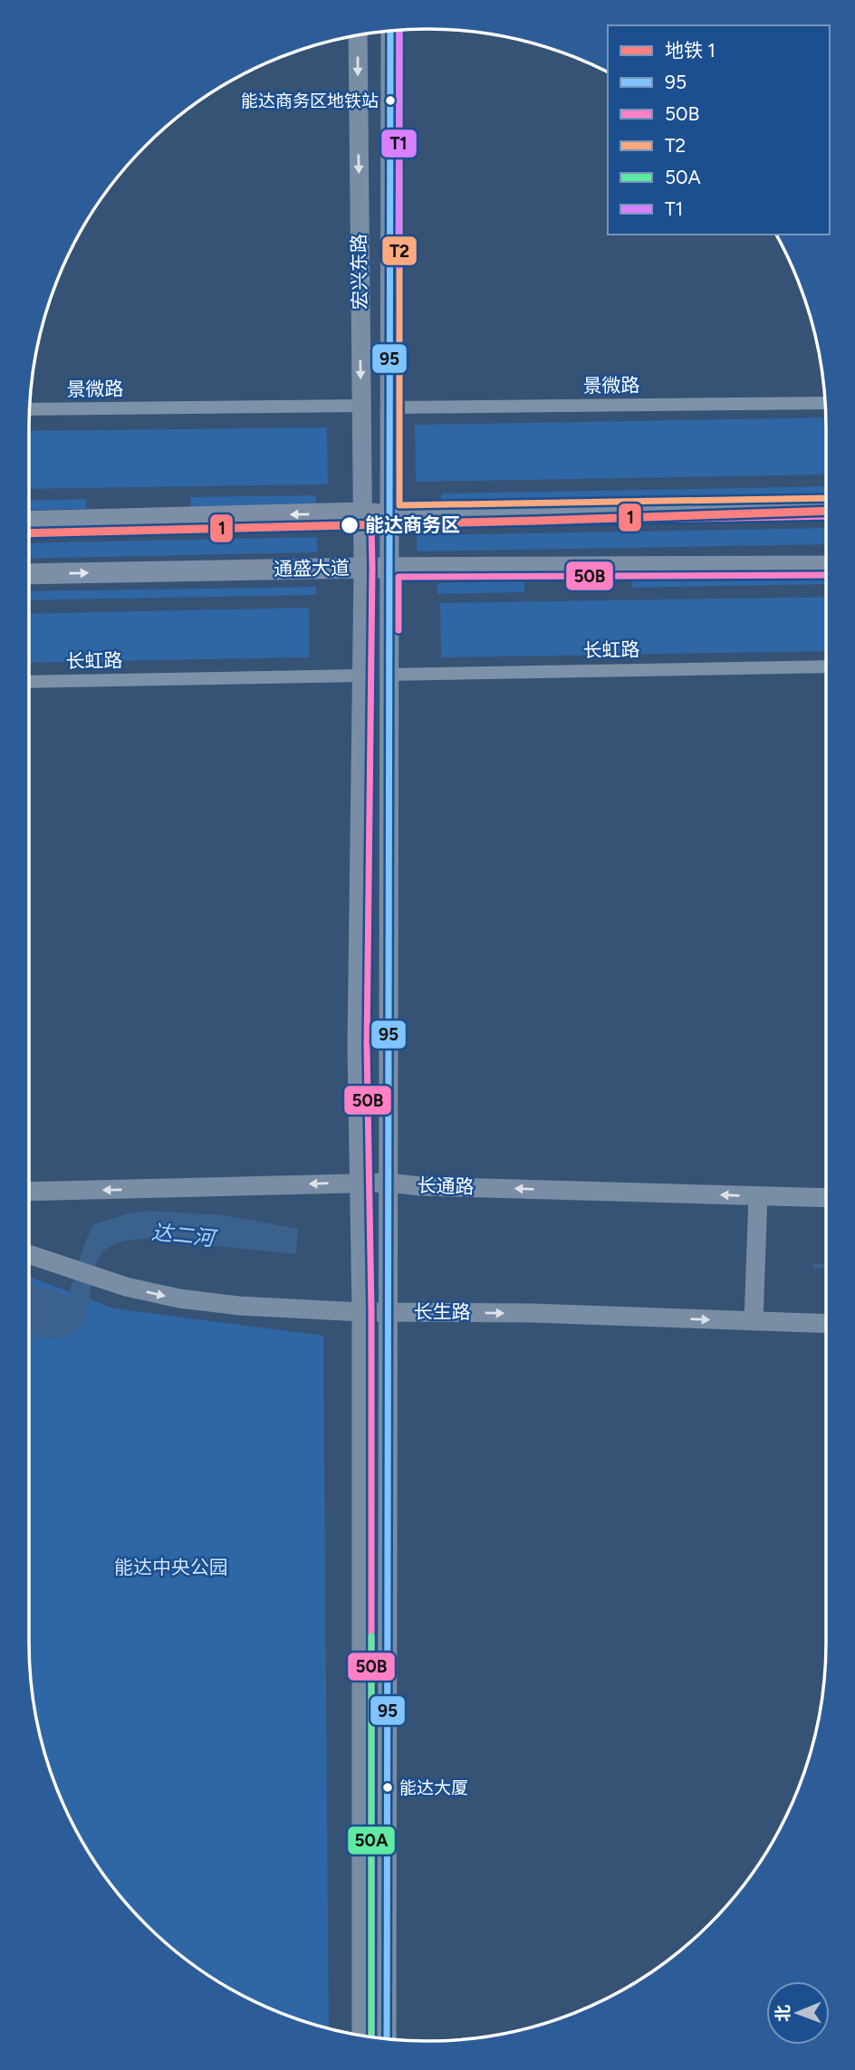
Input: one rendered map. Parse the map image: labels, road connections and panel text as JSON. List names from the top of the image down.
{
  "streets": {
    "main road": [
      "宏兴东路",
      "通盛大道",
      "长通路",
      "长生路"
    ],
    "street": ["景微路", "长虹路"]
  },
  "crossings": [
    ["宏兴东路", "景微路"],
    ["宏兴东路", "通盛大道"],
    ["宏兴东路", "长虹路"],
    ["宏兴东路", "长通路"],
    ["宏兴东路", "长生路"]
  ],
  "one_way": ["长通路", "长生路"],
  "water": ["达二河"],
  "parks": ["能达中央公园"],
  "places": ["能达商务区地铁站", "能达商务区", "能达大厦"],
  "lines": [
    "transit line T2",
    "transit line T1",
    "transit line 95",
    "metro line 1",
    "transit line 50B",
    "transit line 50A"
  ],
  "legend": [
    "地铁 1",
    "95",
    "50B",
    "T2",
    "50A",
    "T1"
  ],
  "north": "left"
}
